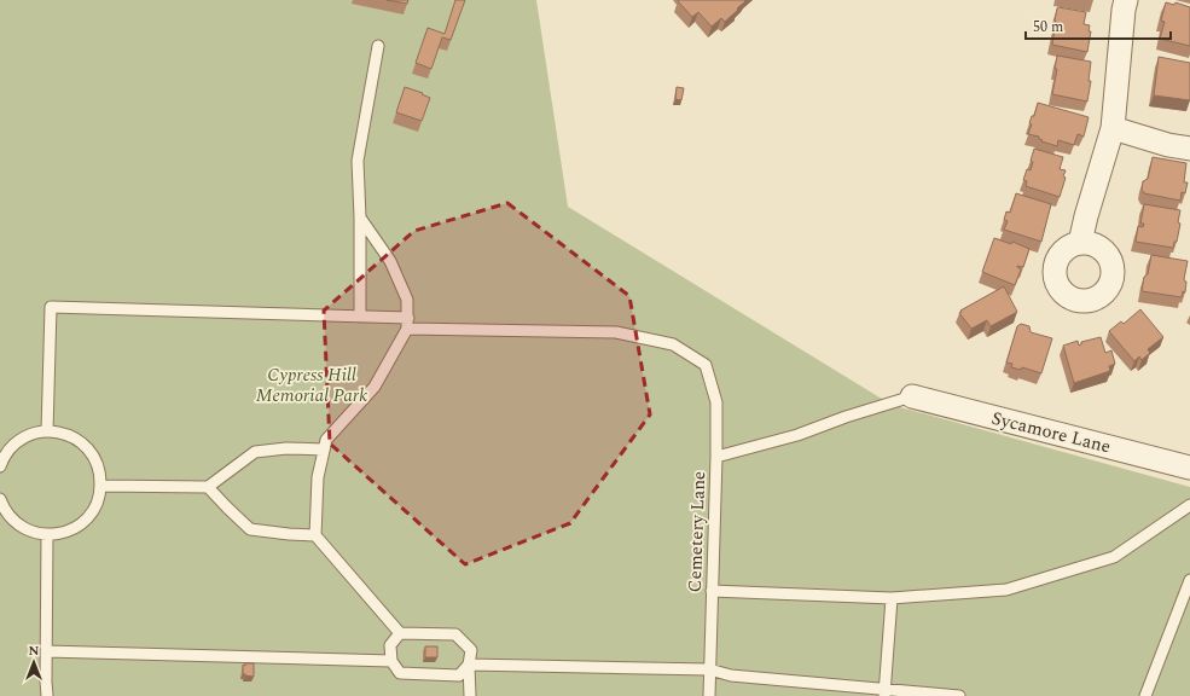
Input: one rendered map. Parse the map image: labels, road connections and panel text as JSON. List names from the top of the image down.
{
  "streets": {
    "street": ["Sycamore Lane"],
    "lane": ["Cemetery Lane"]
  },
  "crossings": [
    ["Sycamore Lane", "Cemetery Lane"]
  ],
  "parks": ["Cypress Hill Memorial Park"],
  "scale_bar": "50 m",
  "north": "top"
}
